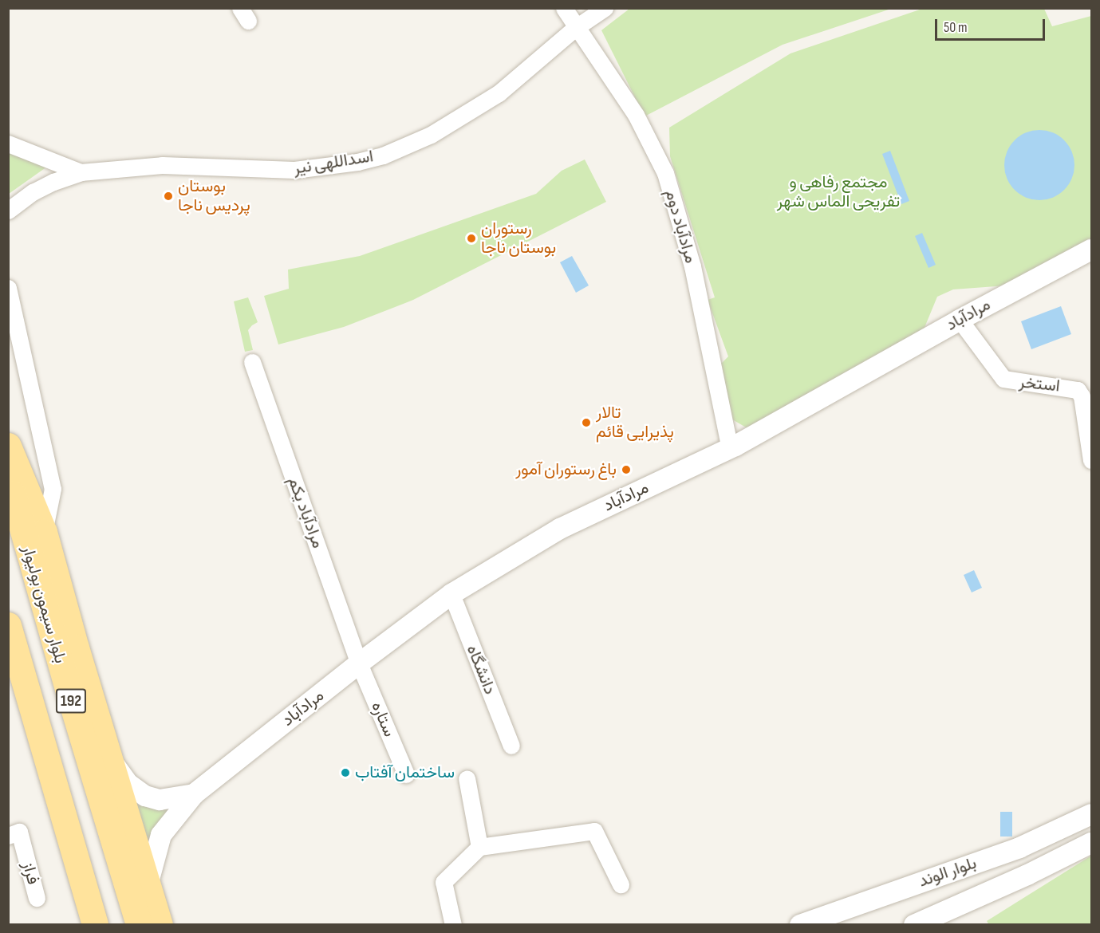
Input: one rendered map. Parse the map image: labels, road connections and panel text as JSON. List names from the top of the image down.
{
  "streets": {
    "main road": ["بلوار سیمون بولیوار", "192"],
    "street": [
      "اسداللهی نیر",
      "مرادآباد دوم",
      "مرادآباد",
      "استخر",
      "مرادآباد یکم",
      "دانشگاه",
      "ستاره",
      "بلوار الوند",
      "فراز"
    ]
  },
  "crossings": [
    ["اسداللهی نیر", "مرادآباد دوم"],
    ["مرادآباد دوم", "مرادآباد"],
    ["مرادآباد", "استخر"],
    ["مرادآباد", "مرادآباد یکم"],
    ["مرادآباد", "دانشگاه"],
    ["مرادآباد", "ستاره"],
    ["مرادآباد یکم", "ستاره"]
  ],
  "parks": ["مجتمع رفاهی و تفریحی الماس شهر"],
  "places": [
    "بوستان پردیس ناجا",
    "رستوران بوستان ناجا",
    "تالار پذیرایی قائم",
    "باغ رستوران آمور",
    "ساختمان آفتاب"
  ],
  "scale_bar": "50 m"
}
